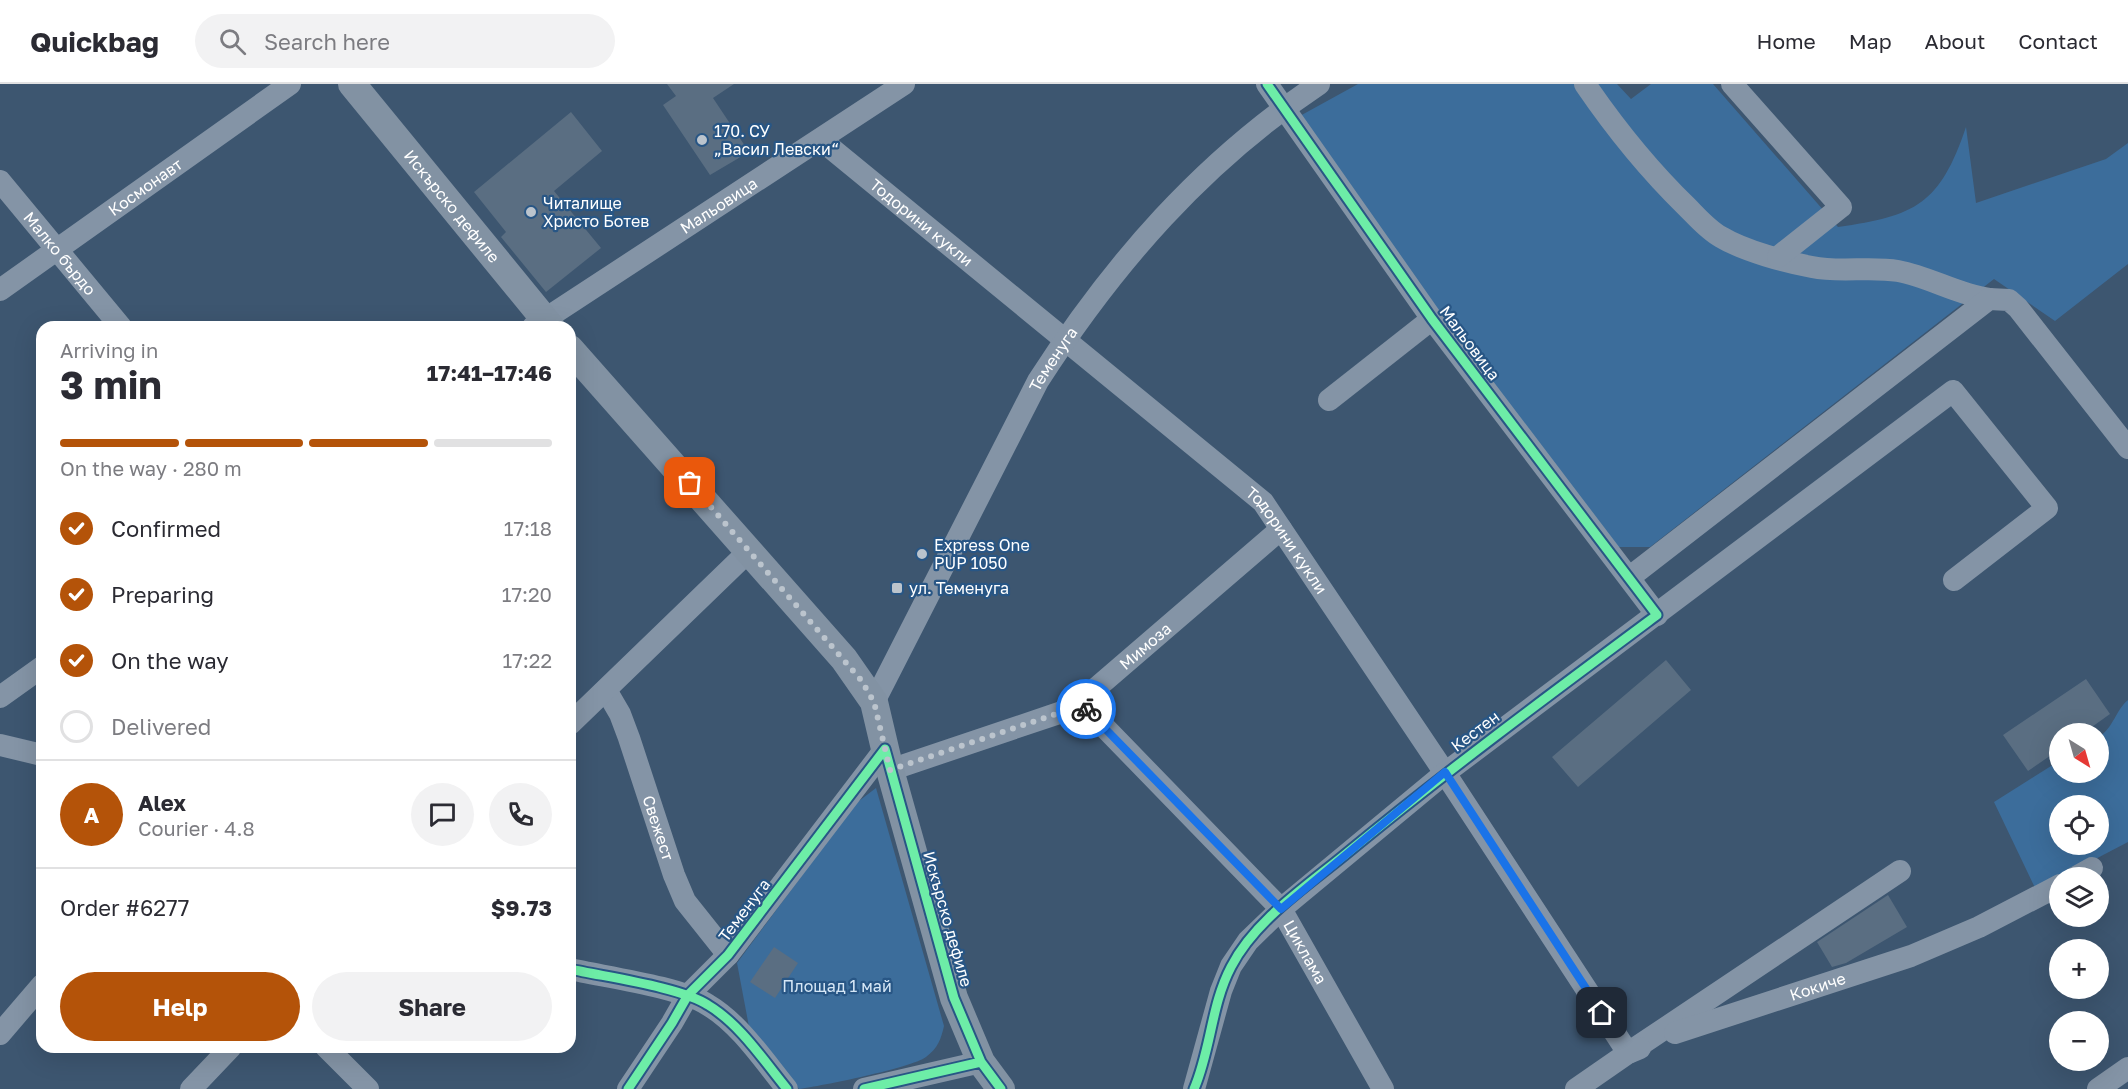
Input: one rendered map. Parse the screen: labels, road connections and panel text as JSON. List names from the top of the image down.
{
  "streets": {
    "main road": ["Искърско дефиле"],
    "street": [
      "Космонавт",
      "Мальовица",
      "Тодорини кукли",
      "Малко бърдо",
      "Теменуга",
      "Мимоза",
      "Кестен",
      "Свежест",
      "Циклама",
      "Кокиче"
    ]
  },
  "crossings": [
    ["Космонавт", "Малко бърдо"],
    ["Искърско дефиле", "Теменуга"],
    ["Искърско дефиле", "Мимоза"],
    ["Мальовица", "Тодорини кукли"],
    ["Мальовица", "Теменуга"],
    ["Мальовица", "Кестен"],
    ["Тодорини кукли", "Теменуга"],
    ["Тодорини кукли", "Мимоза"],
    ["Тодорини кукли", "Кестен"],
    ["Тодорини кукли", "Кокиче"],
    ["Теменуга", "Мимоза"],
    ["Теменуга", "Свежест"],
    ["Мимоза", "Циклама"],
    ["Кестен", "Циклама"]
  ],
  "parks": ["Площад 1 май"],
  "places": {
    "other": ["170. СУ „Васил Левски“", "Читалище Христо Ботев", "Express One PUP 1050"],
    "transit": ["ул. Теменуга"]
  },
  "north": "bottom right",
  "page": {
    "header": "Quickbag",
    "search": "Search here",
    "nav": [
      "Home",
      "Map",
      "About",
      "Contact"
    ],
    "heading": ["3 min", "Arriving in", "17:41–17:46"],
    "panel": [
      "Alex",
      "Courier · 4.8",
      "Order #6277",
      "$9.73"
    ],
    "bar": "On the way · 280 m",
    "list": [
      ["Confirmed", "17:18"],
      ["Preparing", "17:20"],
      ["On the way", "17:22"],
      "Delivered"
    ],
    "map_buttons": ["+", "−"],
    "round": "A",
    "buttons": ["Help", "Share"]
  }
}
